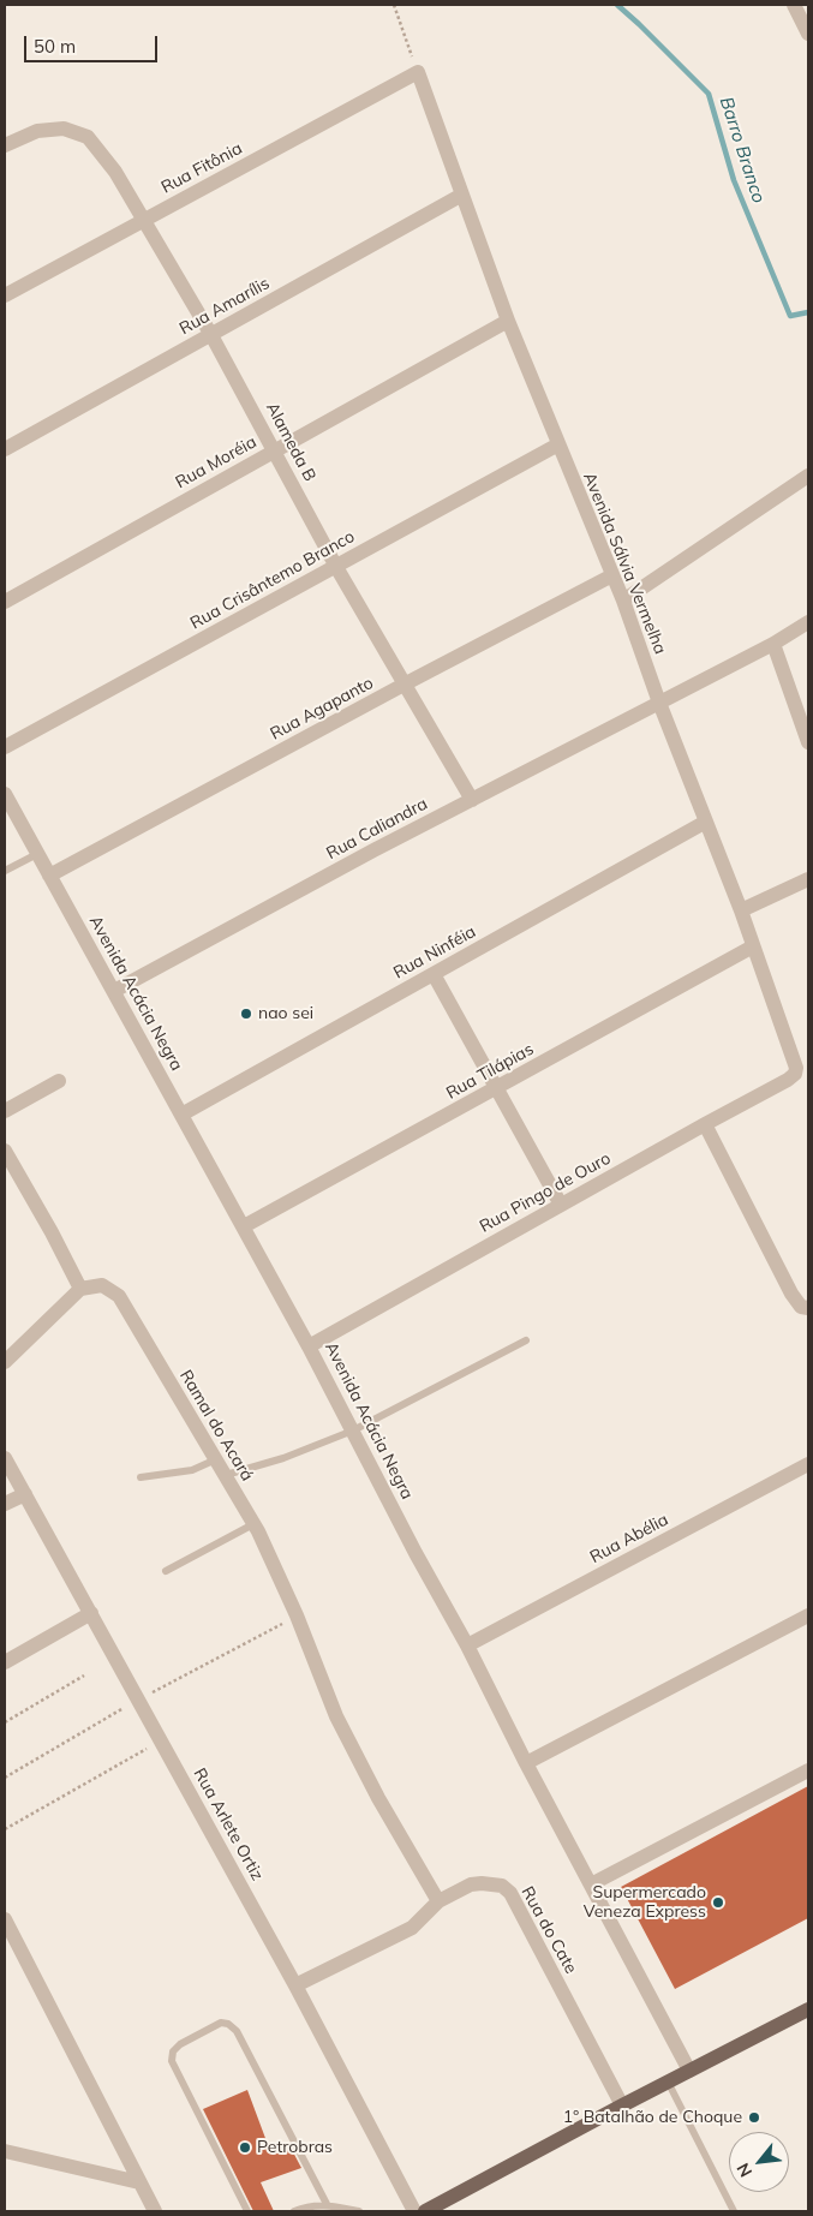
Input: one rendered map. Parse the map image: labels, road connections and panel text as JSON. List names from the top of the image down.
{
  "streets": {
    "street": [
      "Rua Fitônia",
      "Rua Amarílis",
      "Alameda B",
      "Rua Moréia",
      "Avenida Sálvia Vermelha",
      "Rua Crisântemo Branco",
      "Rua Agapanto",
      "Rua Caliandra",
      "Rua Ninféia",
      "Avenida Acácia Negra",
      "Rua Tilápias",
      "Rua Pingo de Ouro",
      "Ramal do Acará",
      "Rua Abélia",
      "Rua Arlete Ortiz",
      "Rua do Cate"
    ]
  },
  "crossings": [
    ["Rua Fitônia", "Alameda B"],
    ["Rua Fitônia", "Avenida Sálvia Vermelha"],
    ["Rua Amarílis", "Alameda B"],
    ["Rua Amarílis", "Avenida Sálvia Vermelha"],
    ["Alameda B", "Rua Moréia"],
    ["Alameda B", "Rua Crisântemo Branco"],
    ["Alameda B", "Rua Agapanto"],
    ["Alameda B", "Rua Caliandra"],
    ["Rua Moréia", "Avenida Sálvia Vermelha"],
    ["Avenida Sálvia Vermelha", "Rua Crisântemo Branco"],
    ["Avenida Sálvia Vermelha", "Rua Agapanto"],
    ["Avenida Sálvia Vermelha", "Rua Caliandra"],
    ["Avenida Sálvia Vermelha", "Rua Ninféia"],
    ["Avenida Sálvia Vermelha", "Rua Tilápias"],
    ["Avenida Sálvia Vermelha", "Rua Pingo de Ouro"],
    ["Rua Agapanto", "Avenida Acácia Negra"],
    ["Rua Caliandra", "Avenida Acácia Negra"],
    ["Rua Ninféia", "Avenida Acácia Negra"],
    ["Avenida Acácia Negra", "Rua Tilápias"],
    ["Avenida Acácia Negra", "Rua Pingo de Ouro"],
    ["Avenida Acácia Negra", "Rua Abélia"],
    ["Ramal do Acará", "Rua do Cate"],
    ["Rua Arlete Ortiz", "Rua do Cate"]
  ],
  "water": ["Barro Branco"],
  "places": [
    "nao sei",
    "Supermercado Veneza Express",
    "1º Batalhão de Choque",
    "Petrobras"
  ],
  "scale_bar": "50 m",
  "north": "bottom left"
}
